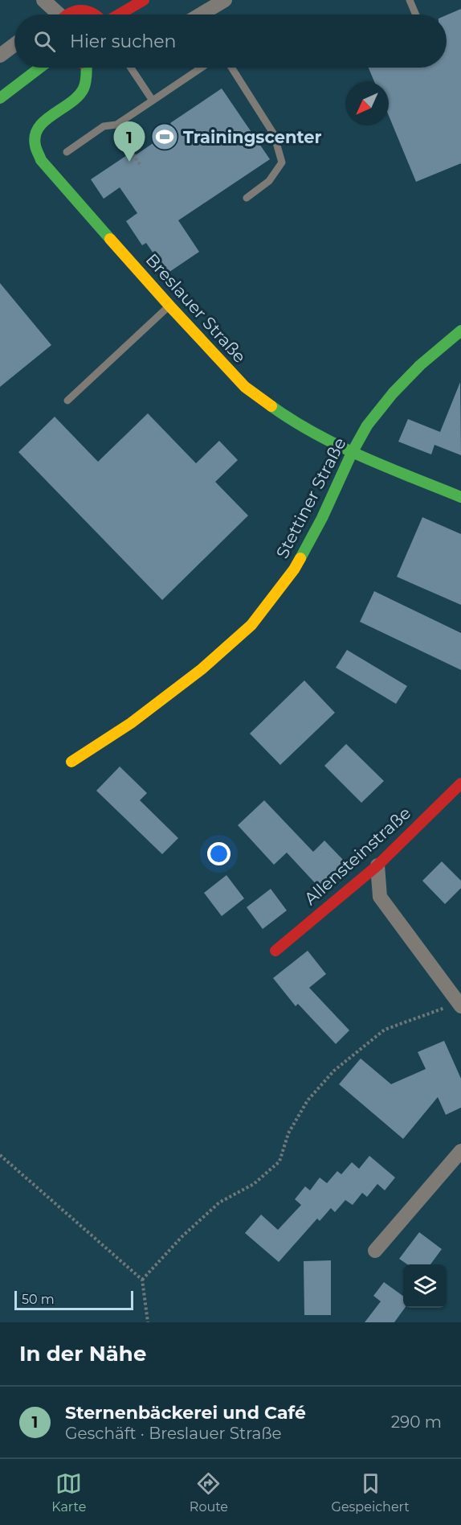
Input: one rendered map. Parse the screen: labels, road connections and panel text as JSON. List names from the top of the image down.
{
  "streets": {
    "street": ["Breslauer Straße", "Stettiner Straße", "Allensteinstraße"]
  },
  "crossings": [
    ["Breslauer Straße", "Stettiner Straße"]
  ],
  "places": {
    "sports": ["Trainingscenter"]
  },
  "scale_bar": "50 m",
  "north": "bottom left",
  "page": {
    "search": "Hier suchen",
    "pins": "1",
    "scale": "50 m",
    "heading": "In der Nähe",
    "list": [
      {
        "mark": "1",
        "name": "Sternenbäckerei und Café",
        "note": "Geschäft · Breslauer Straße",
        "value": "290 m"
      }
    ],
    "nav": ["Karte", "Route", "Gespeichert"]
  }
}
